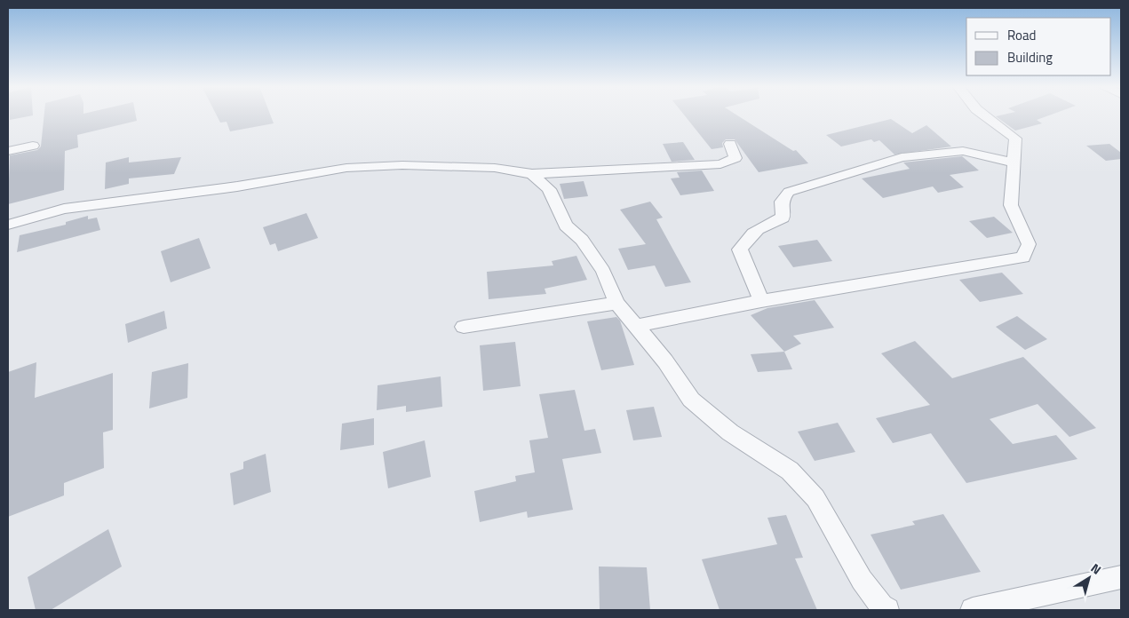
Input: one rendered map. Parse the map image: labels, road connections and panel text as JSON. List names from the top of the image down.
{
  "legend": ["Road", "Building"],
  "north": "top right"
}
